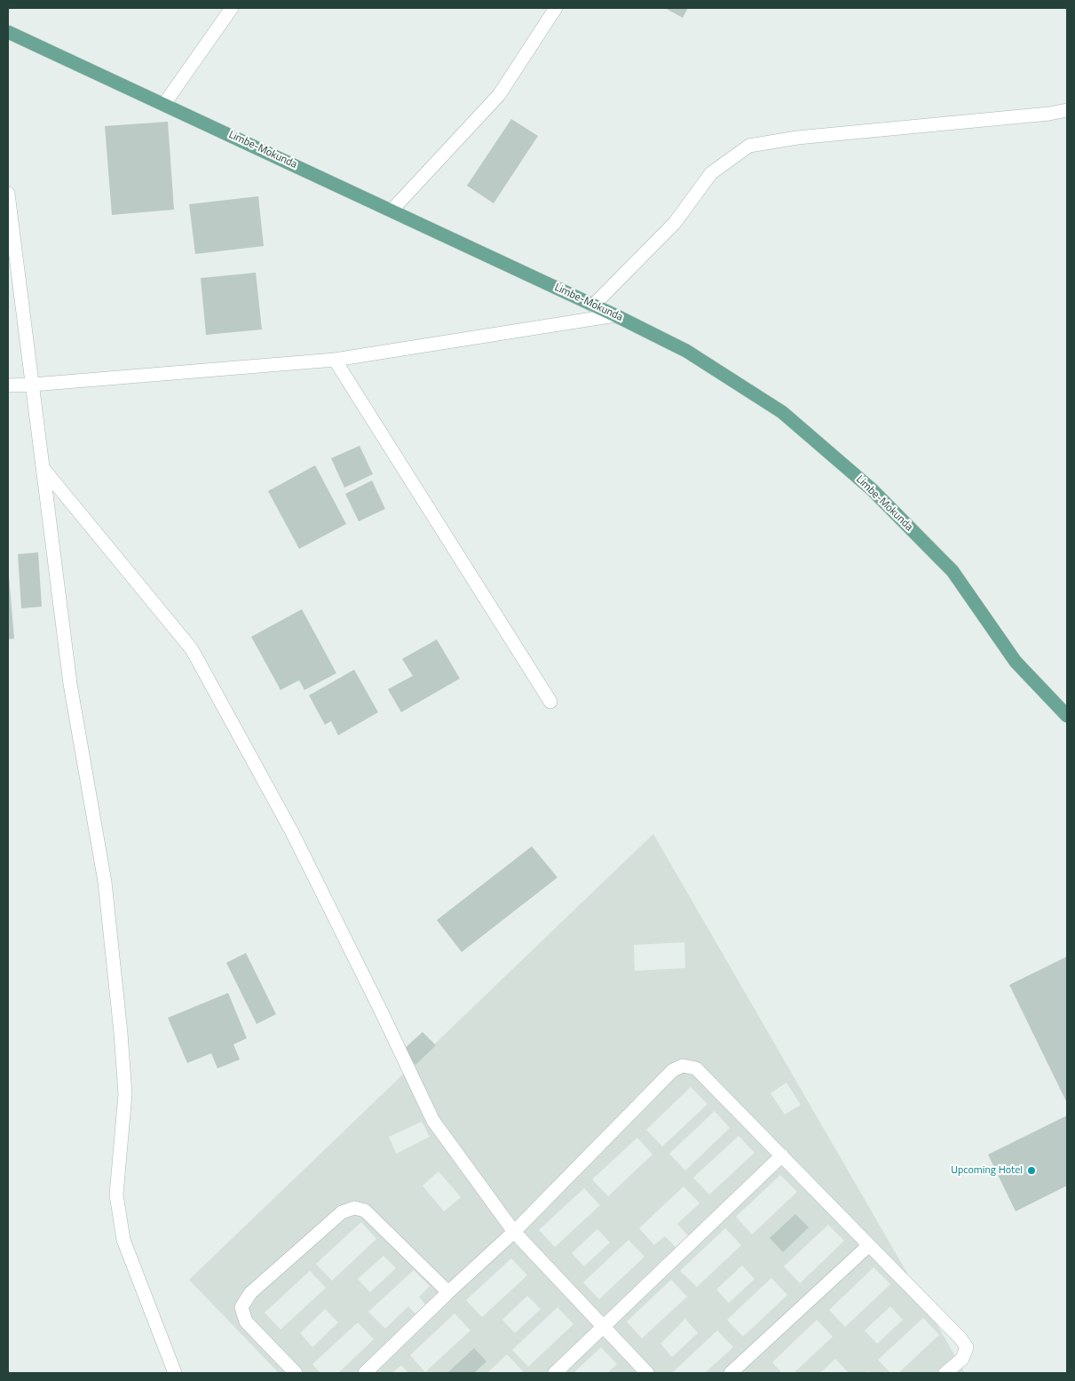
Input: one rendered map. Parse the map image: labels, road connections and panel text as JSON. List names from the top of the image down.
{
  "streets": {
    "main road": ["Limbe-Mokunda"]
  },
  "places": ["Upcoming Hotel"]
}
